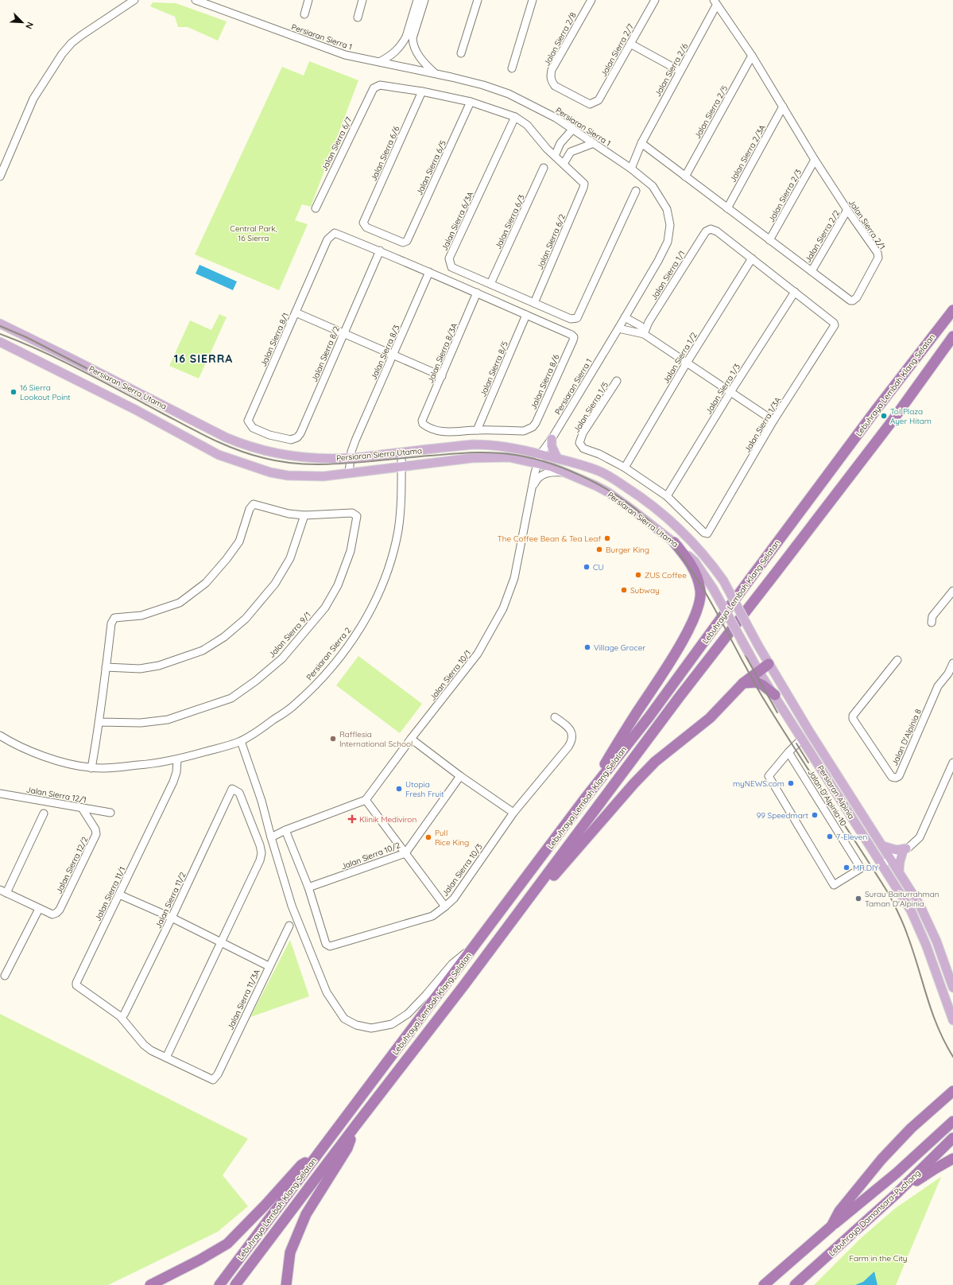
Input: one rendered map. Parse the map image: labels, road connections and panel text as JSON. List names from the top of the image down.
{
  "streets": {
    "highway": ["Lebuhraya Lembah Klang Selatan", "Lebuhraya Damansara–Puchong"],
    "main road": ["Persiaran Sierra Utama", "Persiaran Alpinia"],
    "street": [
      "Persiaran Sierra 1",
      "Jalan Sierra 2/8",
      "Jalan Sierra 2/7",
      "Jalan Sierra 2/6",
      "Jalan Sierra 2/5",
      "Jalan Sierra 6/7",
      "Jalan Sierra 6/6",
      "Jalan Sierra 2/3A",
      "Jalan Sierra 6/5",
      "Jalan Sierra 2/3",
      "Jalan Sierra 6/3A",
      "Jalan Sierra 6/3",
      "Jalan Sierra 2/1",
      "Jalan Sierra 2/2",
      "Jalan Sierra 6/2",
      "Jalan Sierra 1/1",
      "Jalan Sierra 8/1",
      "Jalan Sierra 8/3",
      "Jalan Sierra 8/3A",
      "Jalan Sierra 8/2",
      "Jalan Sierra 1/2",
      "Jalan Sierra 8/5",
      "Jalan Sierra 8/6",
      "Jalan Sierra 1/3",
      "Jalan Sierra 1/5",
      "Jalan Sierra 1/3A",
      "Jalan Sierra 9/1",
      "Persiaran Sierra 2",
      "Jalan Sierra 10/1",
      "Jalan D'Alpinia 8",
      "Jalan Sierra 12/1",
      "Jalan D'Alpinia 10",
      "Jalan Sierra 10/2",
      "Jalan Sierra 12/2",
      "Jalan Sierra 10/3",
      "Jalan Sierra 11/1",
      "Jalan Sierra 11/2",
      "Jalan Sierra 11/3A"
    ]
  },
  "crossings": [
    ["Persiaran Sierra 1", "Jalan Sierra 2/6"],
    ["Persiaran Sierra 1", "Persiaran Sierra Utama"],
    ["Persiaran Sierra 1", "Jalan Sierra 10/1"],
    ["Jalan Sierra 2/8", "Jalan Sierra 2/7"],
    ["Jalan Sierra 2/6", "Jalan Sierra 2/1"],
    ["Jalan Sierra 2/5", "Jalan Sierra 2/1"],
    ["Jalan Sierra 6/7", "Jalan Sierra 6/6"],
    ["Jalan Sierra 6/6", "Jalan Sierra 6/5"],
    ["Jalan Sierra 2/3A", "Jalan Sierra 2/1"],
    ["Jalan Sierra 2/3", "Jalan Sierra 2/1"],
    ["Jalan Sierra 6/3A", "Jalan Sierra 6/3"],
    ["Jalan Sierra 6/3A", "Jalan Sierra 6/2"],
    ["Jalan Sierra 2/1", "Jalan Sierra 2/2"],
    ["Jalan Sierra 1/1", "Jalan Sierra 1/2"],
    ["Jalan Sierra 8/1", "Jalan Sierra 8/2"],
    ["Jalan Sierra 8/3", "Persiaran Sierra Utama"],
    ["Jalan Sierra 8/3A", "Jalan Sierra 8/5"],
    ["Jalan Sierra 8/3A", "Jalan Sierra 8/6"],
    ["Jalan Sierra 1/2", "Jalan Sierra 1/5"],
    ["Jalan Sierra 8/5", "Jalan Sierra 8/6"],
    ["Persiaran Sierra Utama", "Persiaran Sierra 2"],
    ["Persiaran Sierra Utama", "Jalan Sierra 10/1"],
    ["Persiaran Sierra Utama", "Persiaran Alpinia"],
    ["Jalan Sierra 1/3", "Jalan Sierra 1/3A"],
    ["Persiaran Sierra 2", "Jalan Sierra 11/1"],
    ["Jalan Sierra 12/1", "Jalan Sierra 12/2"],
    ["Jalan Sierra 10/2", "Jalan Sierra 10/3"],
    ["Jalan Sierra 11/1", "Jalan Sierra 11/2"]
  ],
  "districts": ["16 SIERRA"],
  "parks": ["Central Park, 16 Sierra", "Farm in the City"],
  "places": {
    "other": [
      "16 Sierra Lookout Point",
      "Tol Plaza Ayer Hitam",
      "The Coffee Bean & Tea Leaf",
      "Burger King",
      "CU",
      "ZUS Coffee",
      "Subway",
      "Village Grocer",
      "Rafflesia International School",
      "myNEWS.com",
      "Utopia Fresh Fruit",
      "99 Speedmart",
      "7-Eleven",
      "Pull Rice King",
      "MR.DIY",
      "Surau Baiturrahman Taman D'Alpinia"
    ],
    "health": ["Klinik Mediviron"]
  },
  "north": "bottom right"
}
